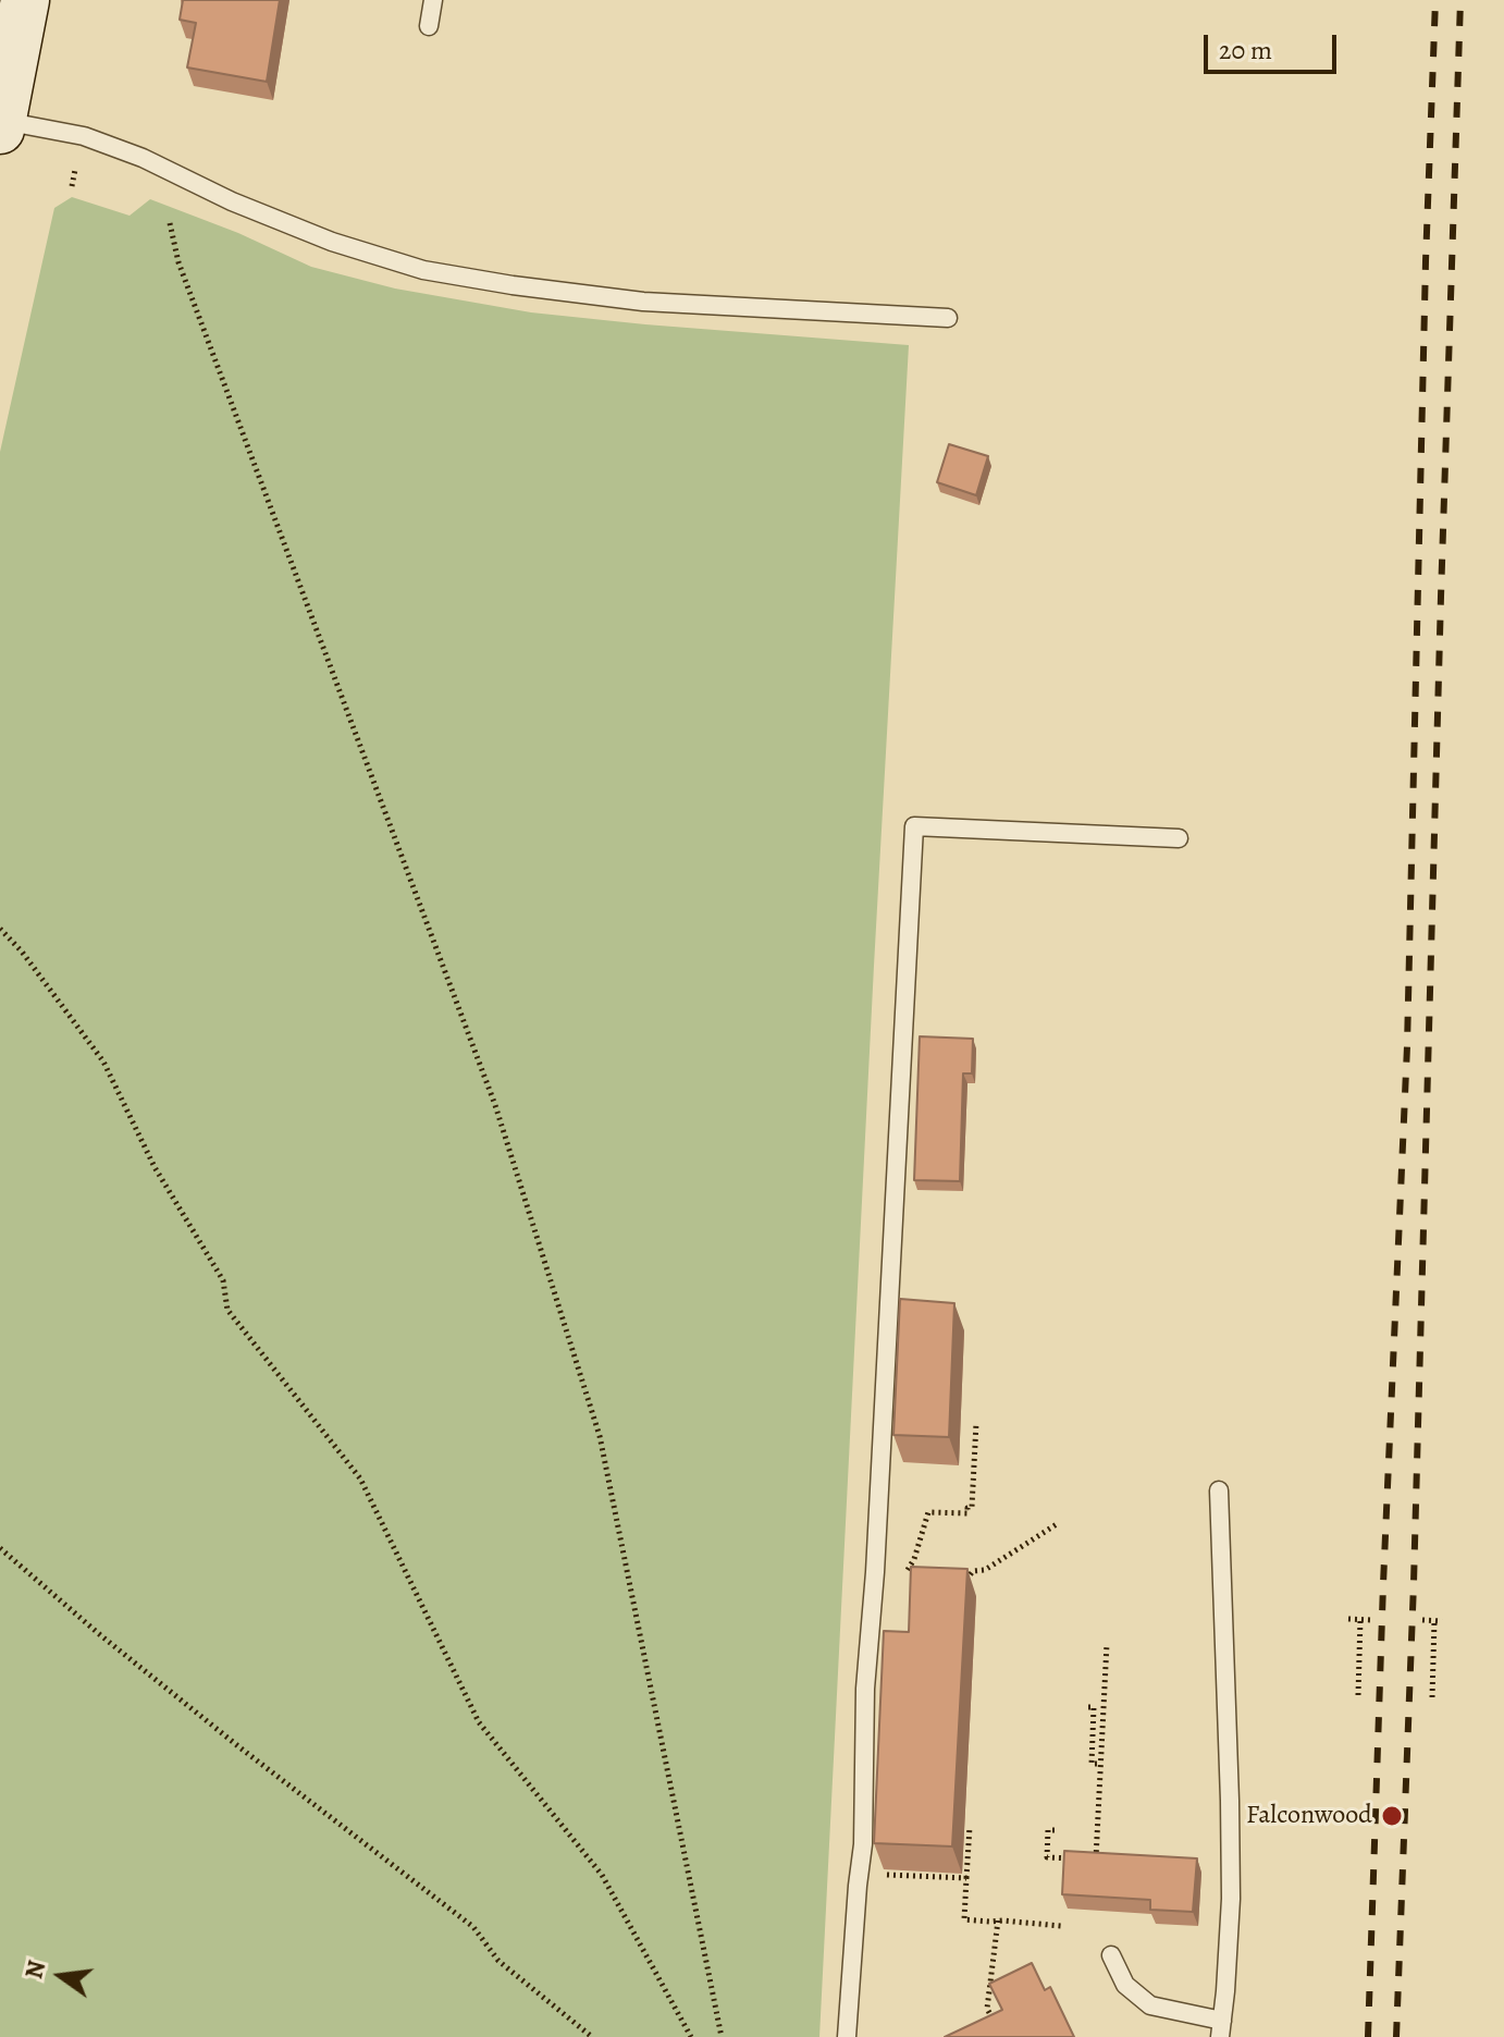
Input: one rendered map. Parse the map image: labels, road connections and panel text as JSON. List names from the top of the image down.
{
  "places": ["Falconwood"],
  "scale_bar": "20 m",
  "north": "left"
}
